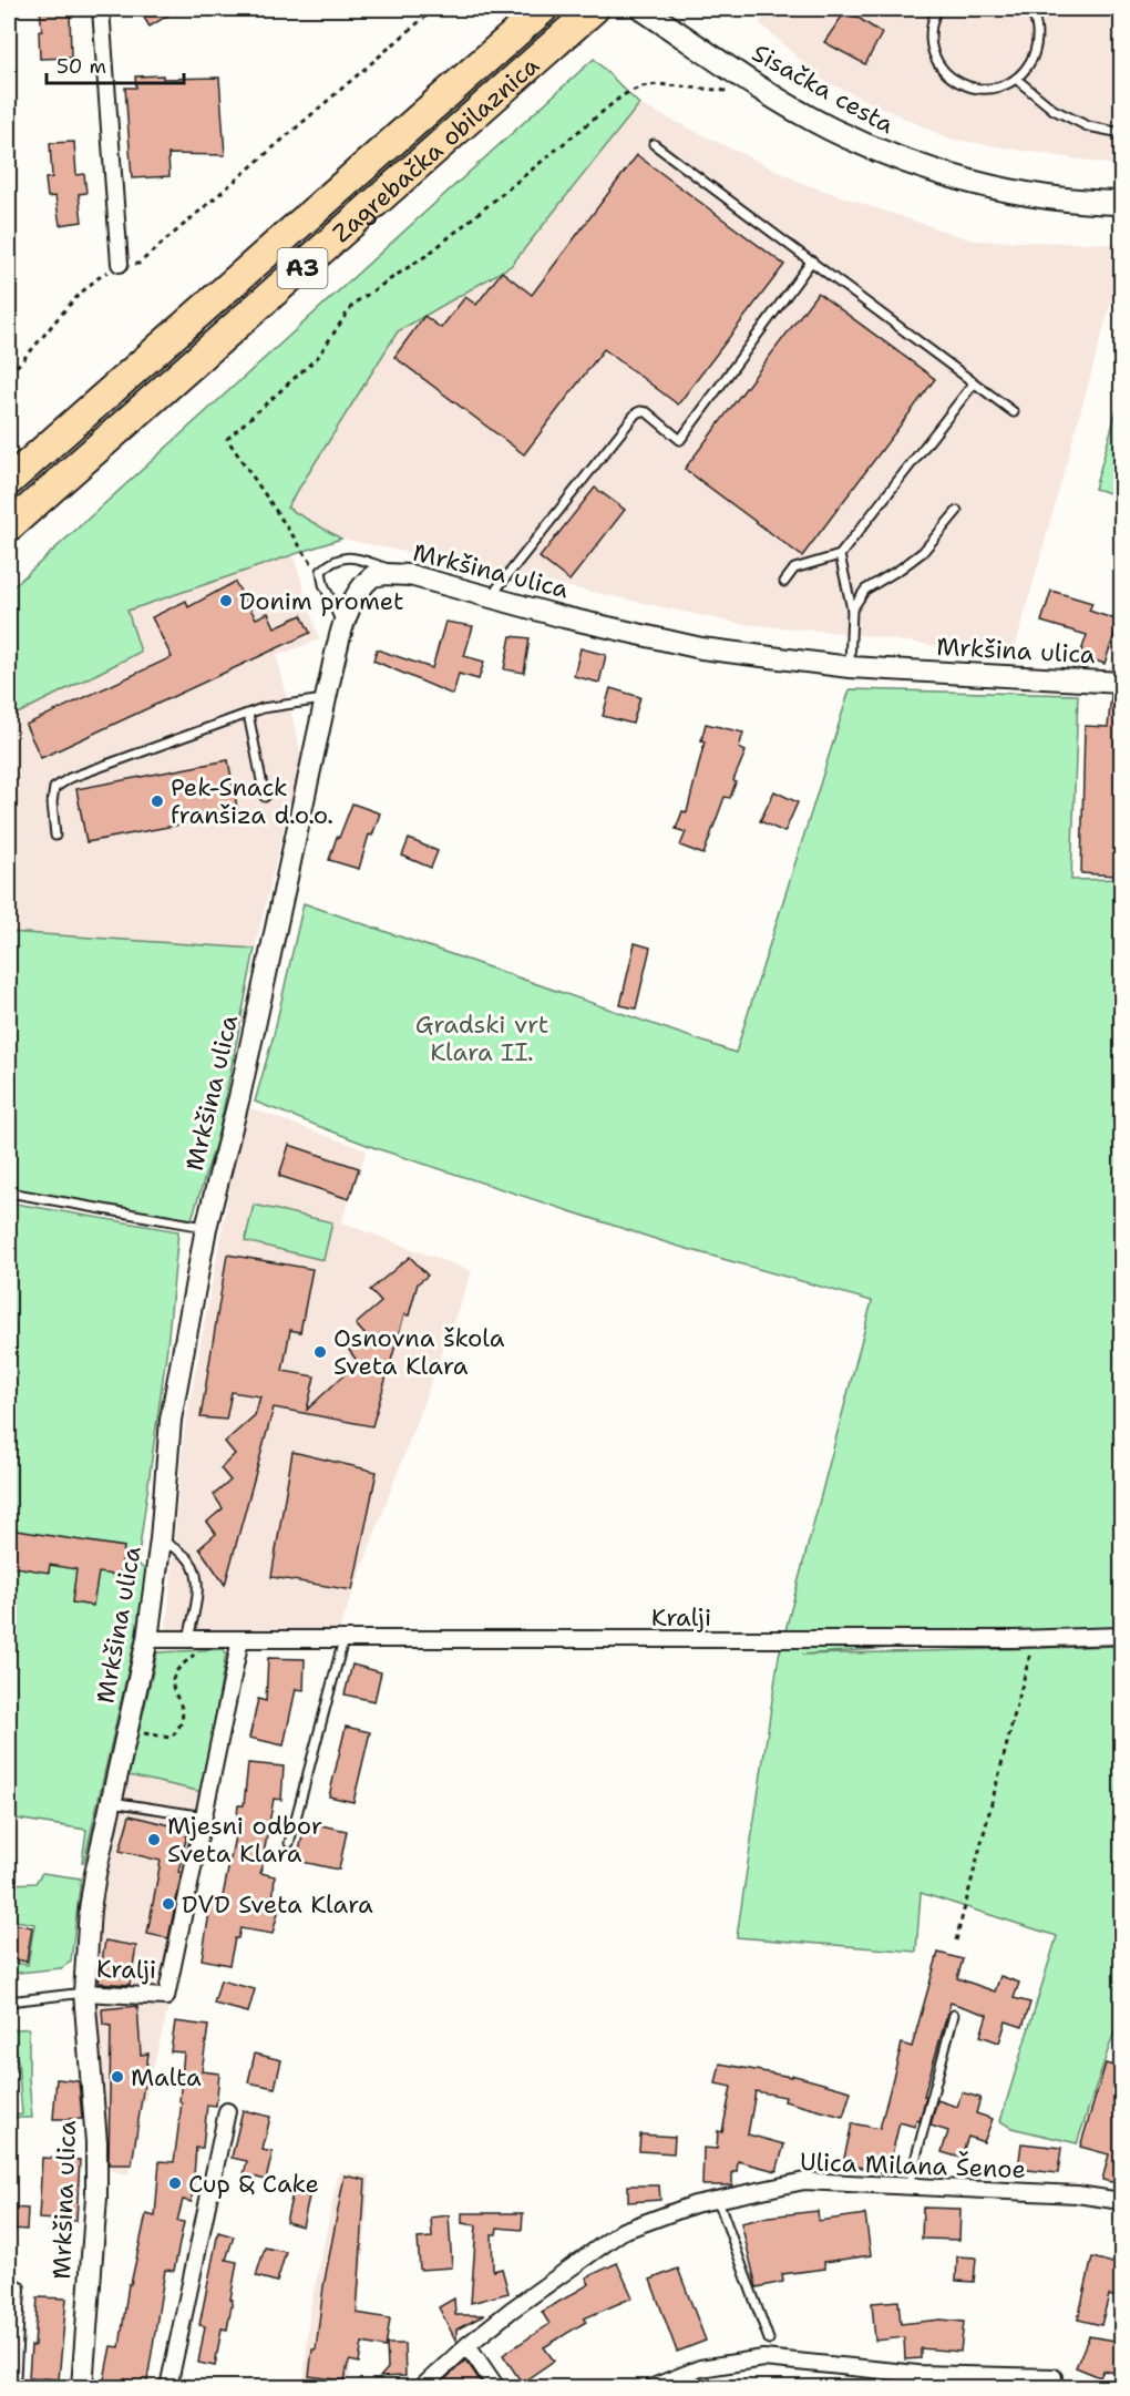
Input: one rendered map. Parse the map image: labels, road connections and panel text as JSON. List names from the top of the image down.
{
  "streets": {
    "highway": ["Zagrebačka obilaznica", "A3"],
    "main road": ["Sisačka cesta"],
    "street": ["Mrkšina ulica", "Kralji", "Ulica Milana Šenoe"]
  },
  "crossings": [
    ["Mrkšina ulica", "Kralji"]
  ],
  "parks": ["Gradski vrt Klara II."],
  "places": [
    "Donim promet",
    "Pek-Snack franšiza d.o.o.",
    "Osnovna škola Sveta Klara",
    "Mjesni odbor Sveta Klara",
    "DVD Sveta Klara",
    "Malta",
    "Cup & Cake"
  ],
  "scale_bar": "50 m"
}
